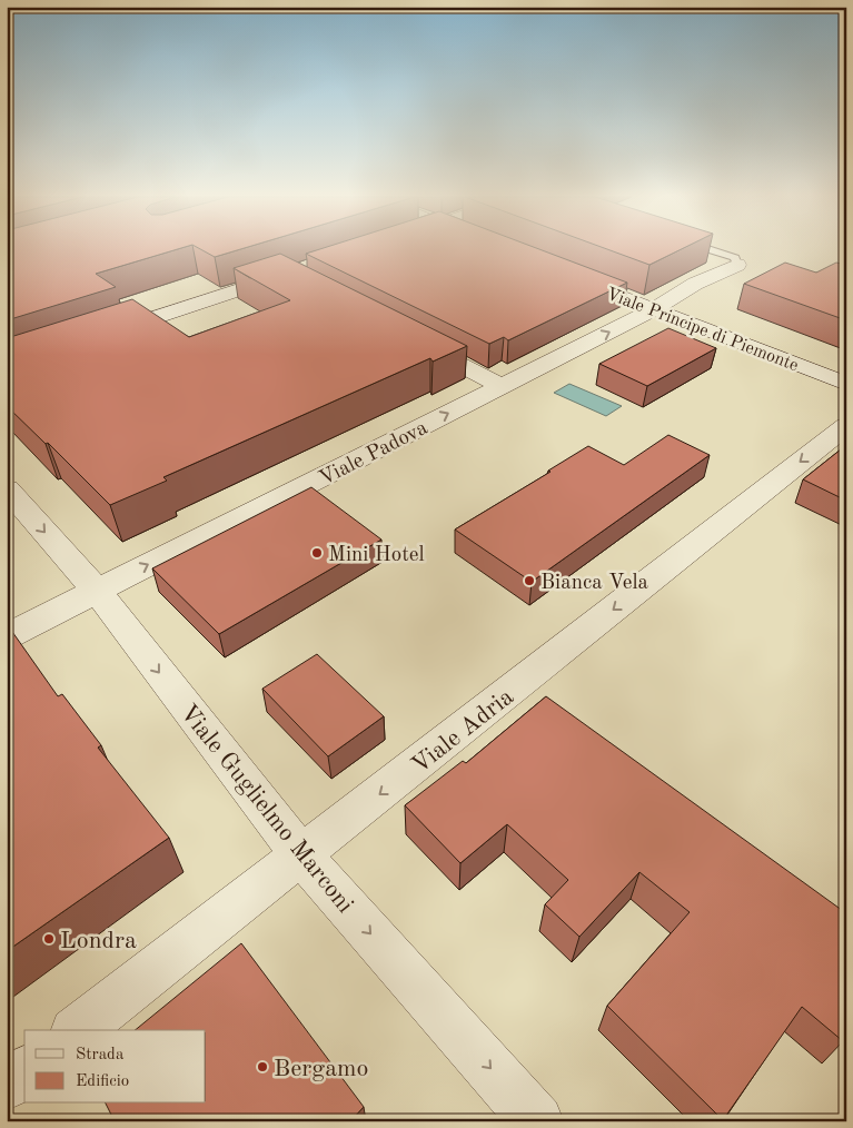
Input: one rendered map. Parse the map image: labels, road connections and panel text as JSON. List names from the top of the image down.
{
  "streets": {
    "street": [
      "Viale Principe di Piemonte",
      "Viale Padova",
      "Viale Adria",
      "Viale Guglielmo Marconi"
    ]
  },
  "crossings": [
    ["Viale Principe di Piemonte", "Viale Padova"],
    ["Viale Padova", "Viale Guglielmo Marconi"],
    ["Viale Adria", "Viale Guglielmo Marconi"]
  ],
  "one_way": ["Viale Adria", "Viale Guglielmo Marconi"],
  "places": [
    "Mini Hotel",
    "Bianca Vela",
    "Londra",
    "Bergamo"
  ],
  "legend": ["Strada", "Edificio"]
}
